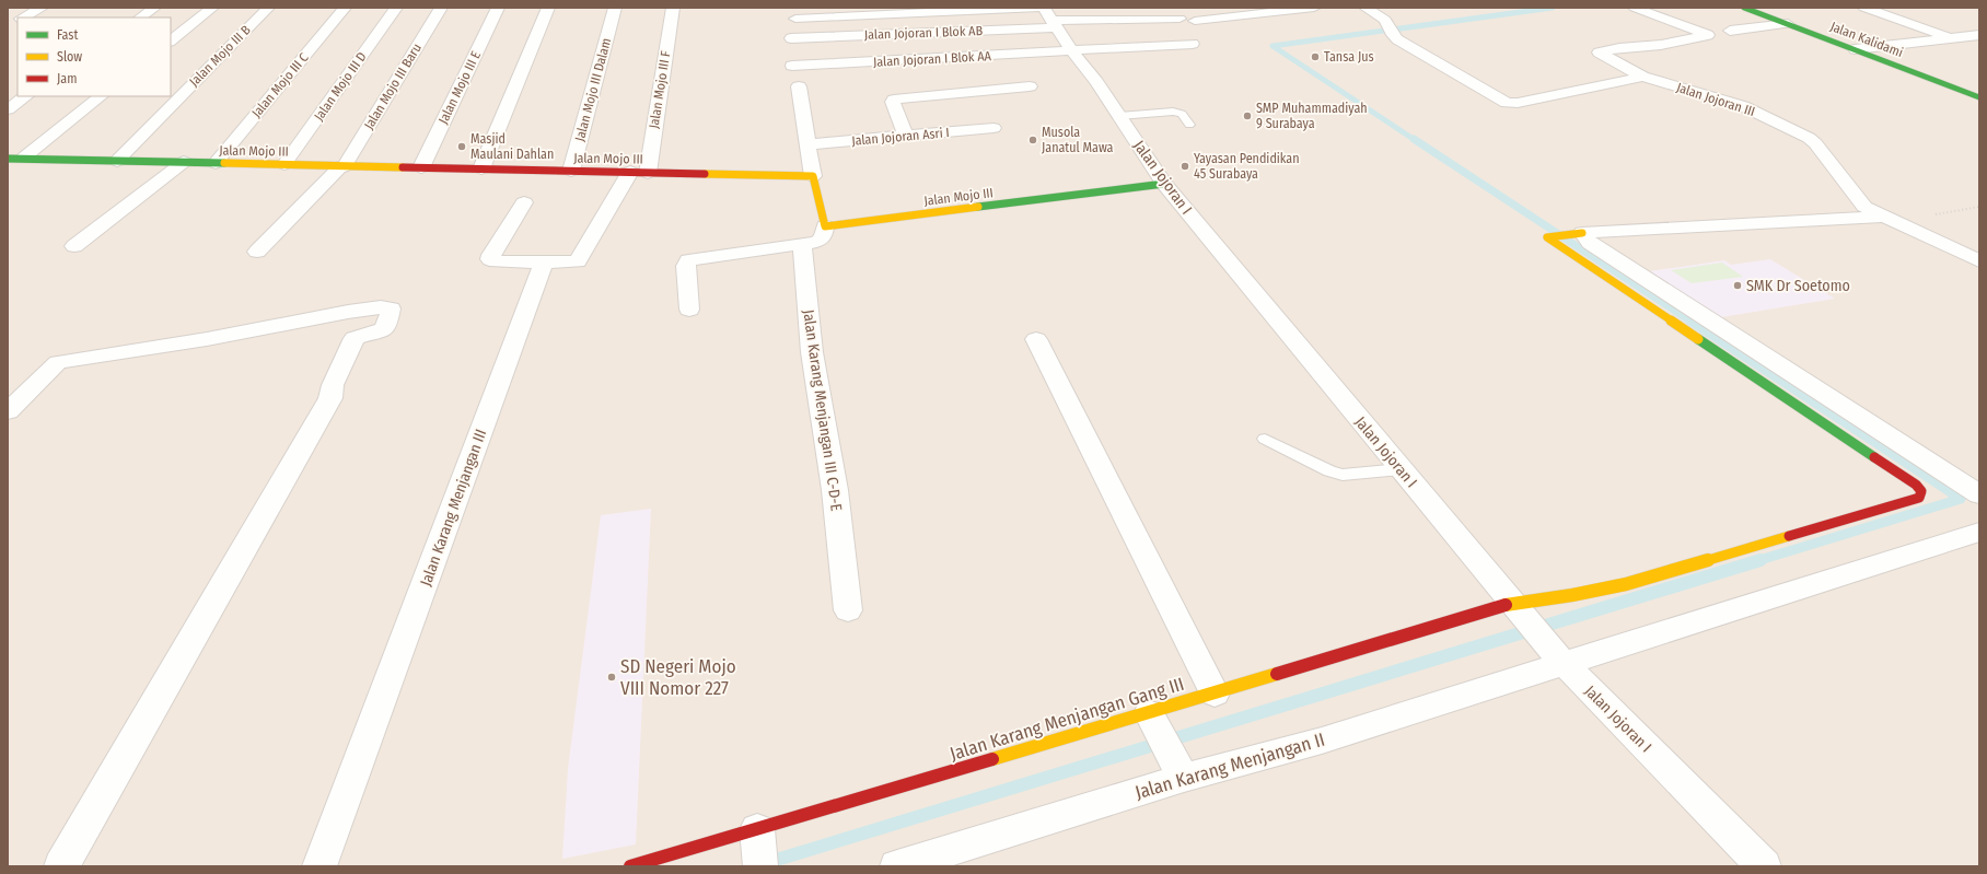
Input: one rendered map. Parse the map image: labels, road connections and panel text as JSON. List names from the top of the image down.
{
  "streets": {
    "street": [
      "Jalan Jojoran I Blok AB",
      "Jalan Kalidami",
      "Jalan Mojo III B",
      "Jalan Jojoran I Blok AA",
      "Jalan Mojo III C",
      "Jalan Mojo III D",
      "Jalan Mojo III Baru",
      "Jalan Mojo III E",
      "Jalan Mojo III Dalam",
      "Jalan Mojo III F",
      "Jalan Jojoran III",
      "Jalan Jojoran Asri I",
      "Jalan Mojo III",
      "Jalan Jojoran I",
      "Jalan Karang Menjangan III C-D-E",
      "Jalan Karang Menjangan III",
      "Jalan Karang Menjangan Gang III",
      "Jalan Karang Menjangan II"
    ]
  },
  "crossings": [
    ["Jalan Jojoran I Blok AB", "Jalan Jojoran I"],
    ["Jalan Mojo III B", "Jalan Mojo III"],
    ["Jalan Jojoran I Blok AA", "Jalan Jojoran I"],
    ["Jalan Mojo III C", "Jalan Mojo III"],
    ["Jalan Mojo III D", "Jalan Mojo III"],
    ["Jalan Mojo III Baru", "Jalan Mojo III"],
    ["Jalan Mojo III E", "Jalan Mojo III"],
    ["Jalan Mojo III Dalam", "Jalan Mojo III"],
    ["Jalan Mojo III F", "Jalan Mojo III"],
    ["Jalan Mojo III", "Jalan Jojoran I"],
    ["Jalan Jojoran I", "Jalan Karang Menjangan Gang III"],
    ["Jalan Jojoran I", "Jalan Karang Menjangan II"]
  ],
  "places": [
    "Tansa Jus",
    "SMP Muhammadiyah 9 Surabaya",
    "Musola Janatul Mawa",
    "Masjid Maulani Dahlan",
    "Yayasan Pendidikan 45 Surabaya",
    "SMK Dr Soetomo",
    "SD Negeri Mojo VIII Nomor 227"
  ],
  "legend": ["Fast", "Slow", "Jam"]
}
